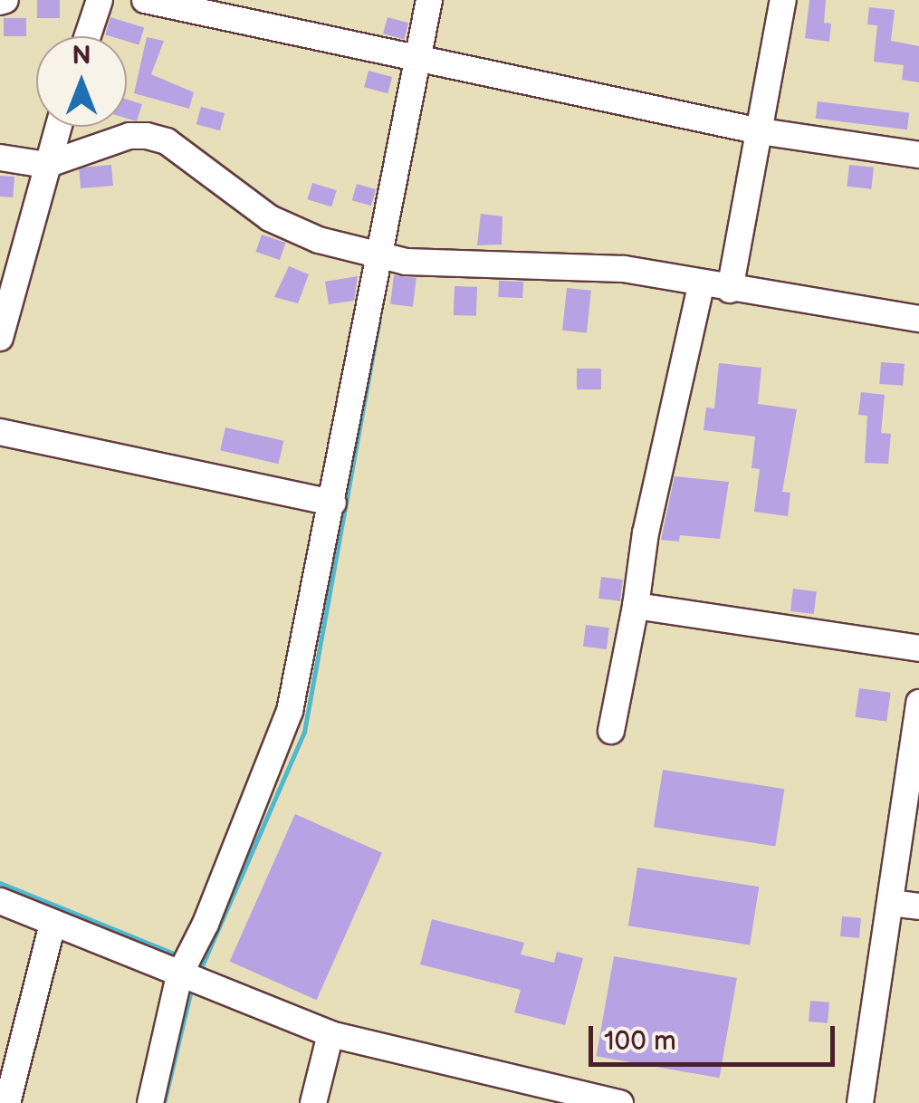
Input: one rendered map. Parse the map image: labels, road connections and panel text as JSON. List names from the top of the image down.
{
  "scale_bar": "100 m",
  "north": "top"
}
